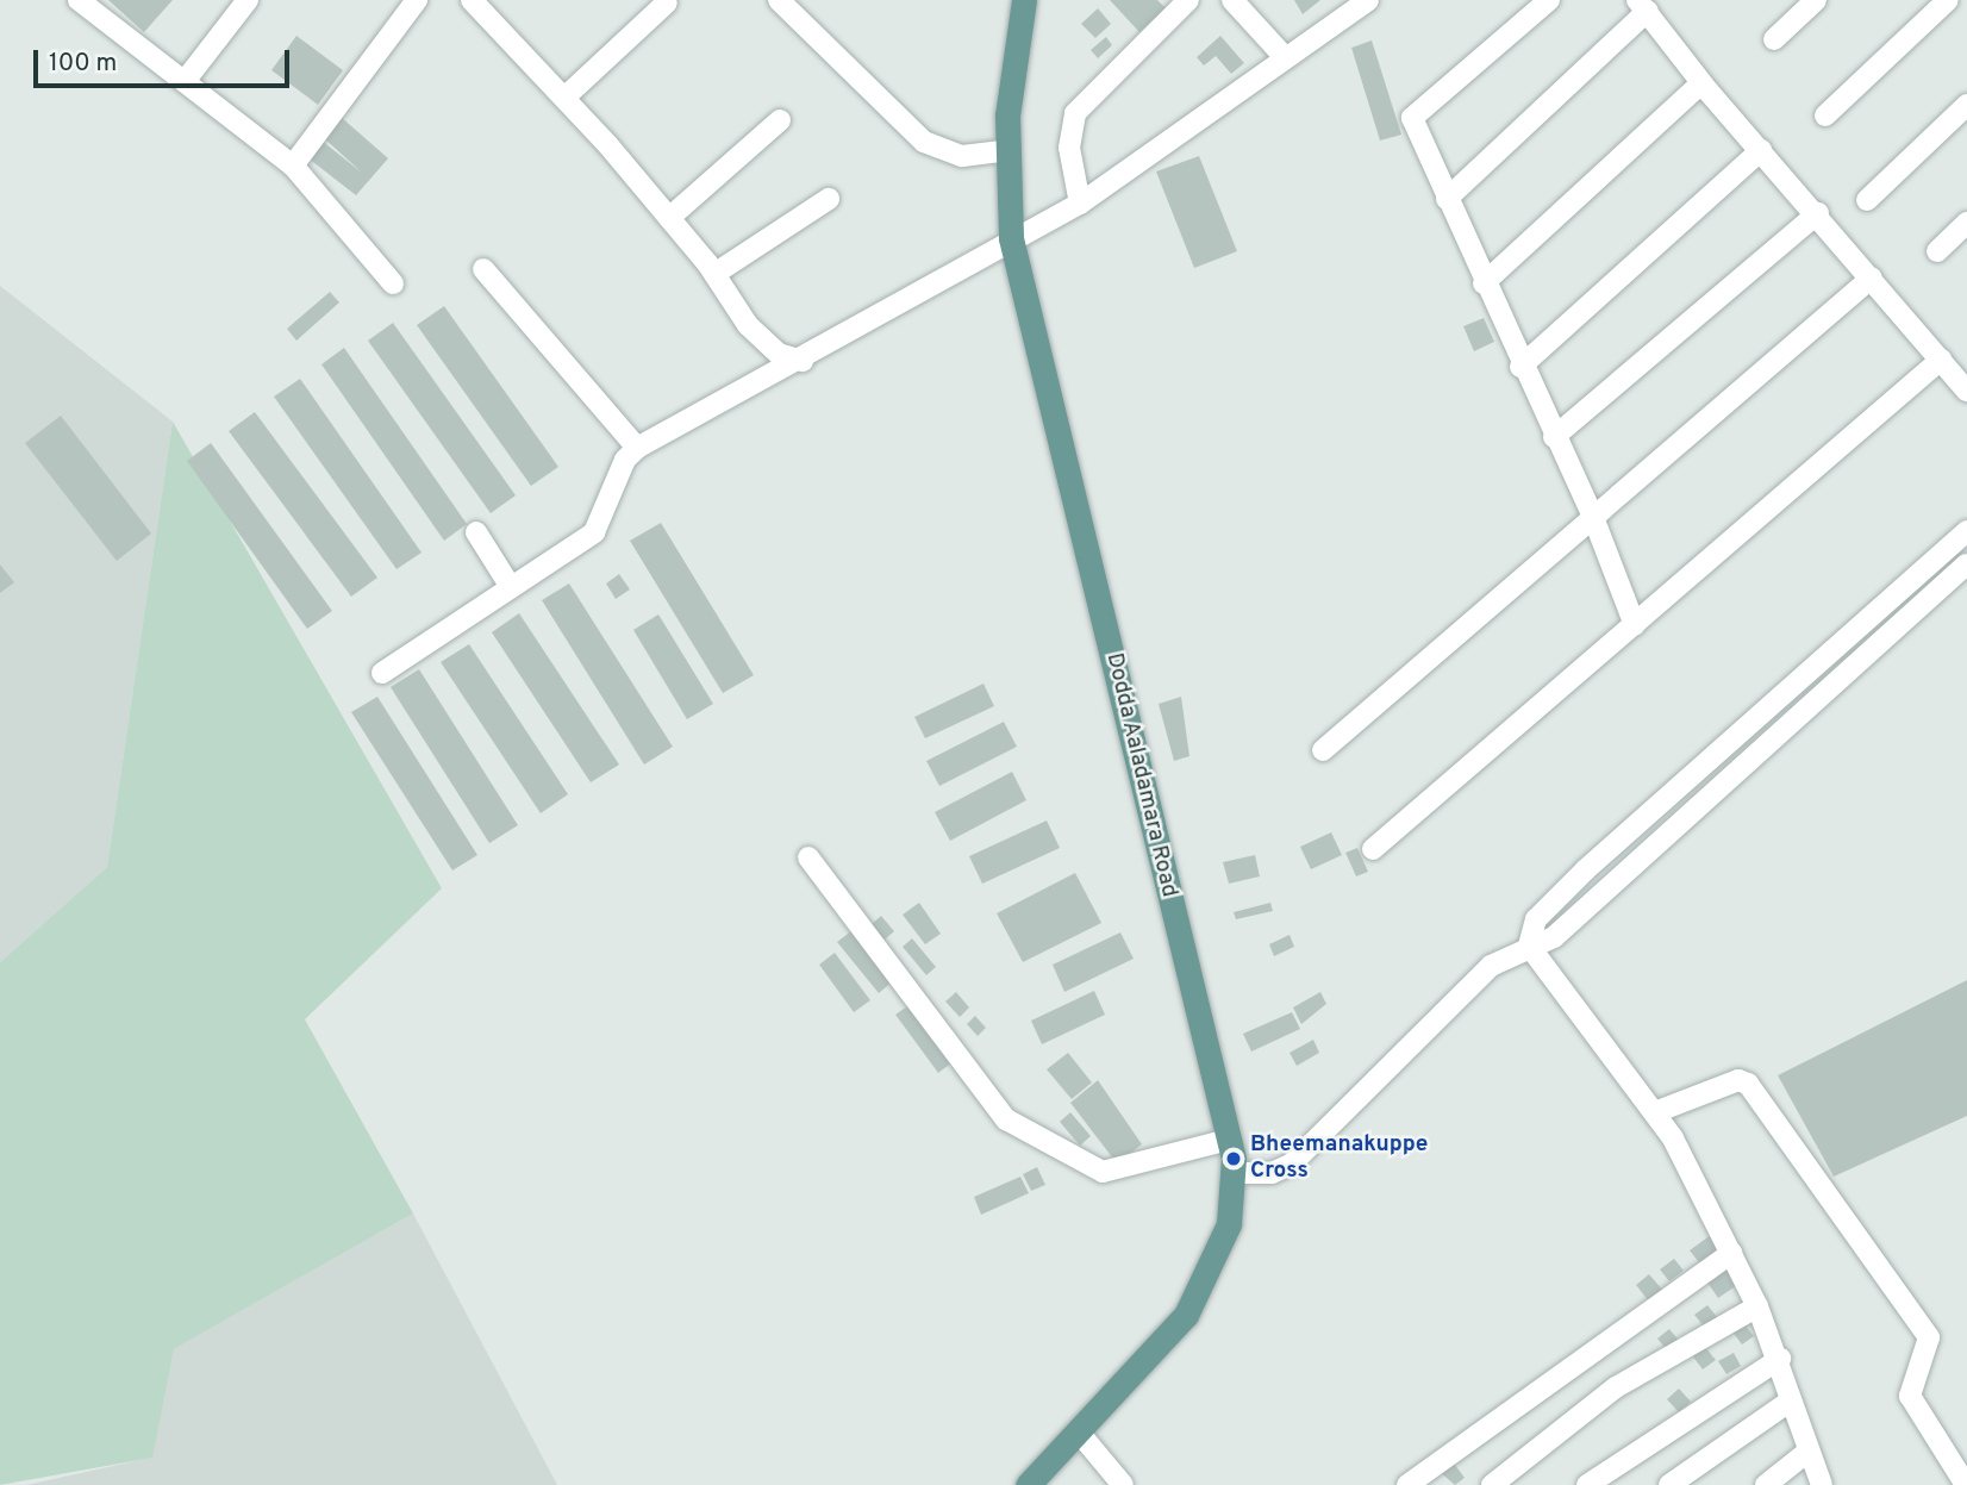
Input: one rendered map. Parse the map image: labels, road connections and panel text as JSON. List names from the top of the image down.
{
  "streets": {
    "main road": ["Dodda Aaladamara Road"]
  },
  "places": ["Bheemanakuppe Cross"],
  "scale_bar": "100 m"
}
